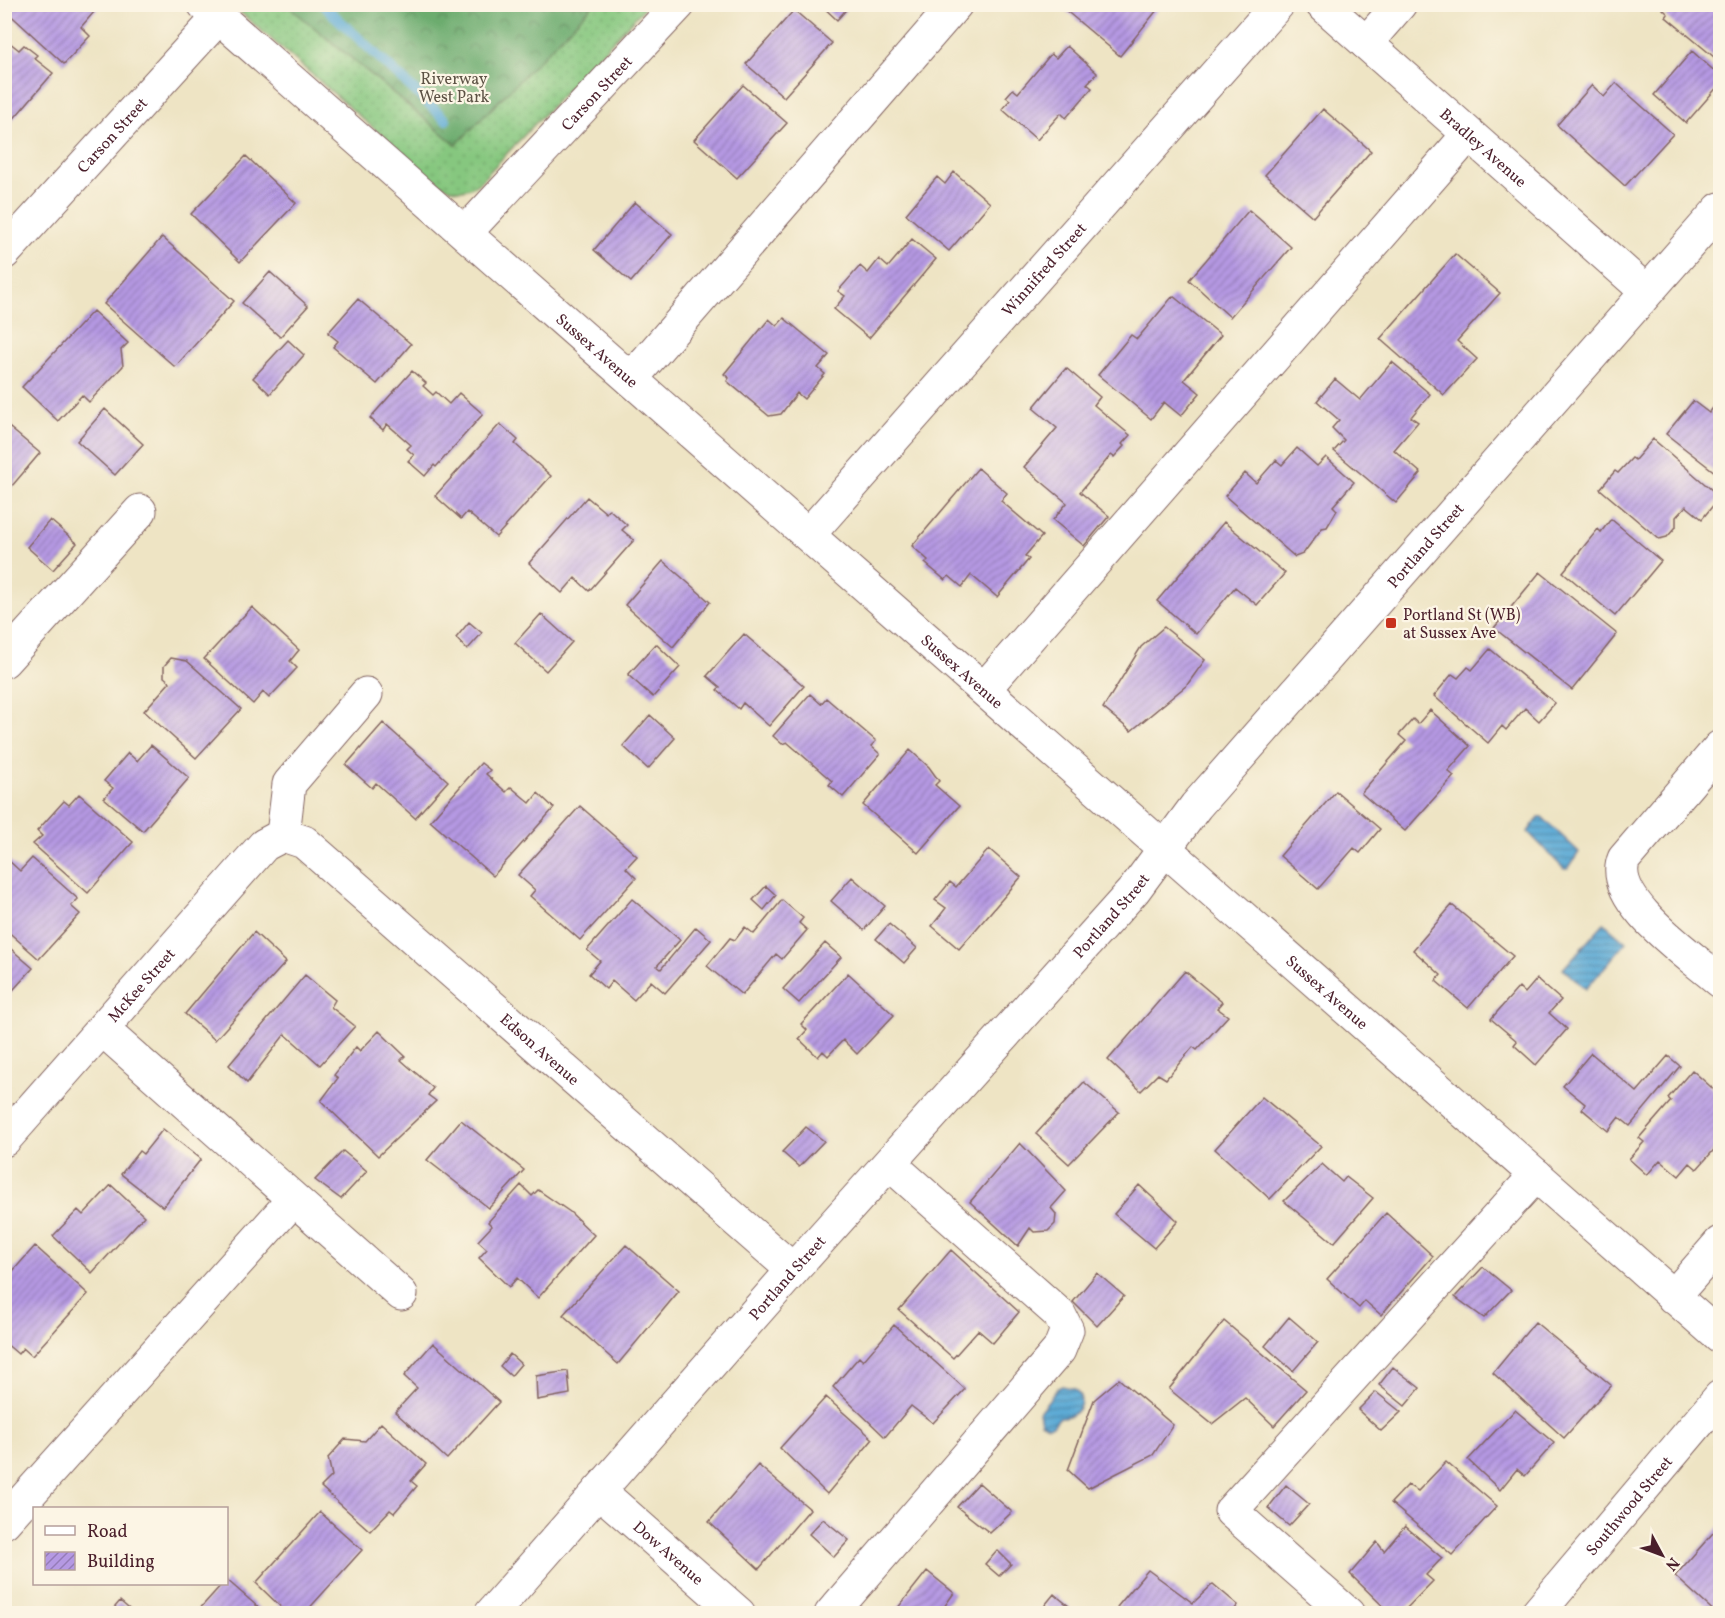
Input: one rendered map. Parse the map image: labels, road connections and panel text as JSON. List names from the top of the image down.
{
  "streets": {
    "street": [
      "Carson Street",
      "Bradley Avenue",
      "Winnifred Street",
      "Sussex Avenue",
      "Portland Street",
      "McKee Street",
      "Edson Avenue",
      "Southwood Street",
      "Dow Avenue"
    ]
  },
  "crossings": [
    ["Carson Street", "Sussex Avenue"],
    ["Bradley Avenue", "Portland Street"],
    ["Winnifred Street", "Sussex Avenue"],
    ["Sussex Avenue", "Portland Street"],
    ["Portland Street", "Edson Avenue"],
    ["Portland Street", "Dow Avenue"],
    ["McKee Street", "Edson Avenue"]
  ],
  "parks": ["Riverway West Park"],
  "places": {
    "transit": ["Portland St (WB) at Sussex Ave"]
  },
  "legend": ["Road", "Building"],
  "north": "bottom right"
}
